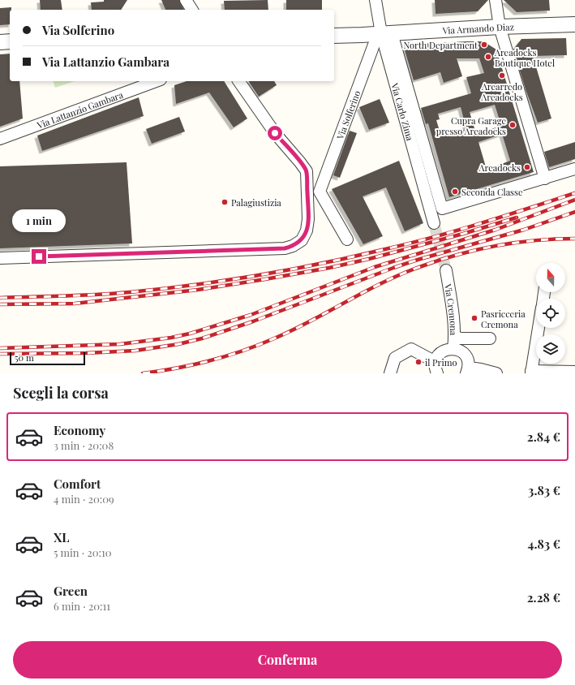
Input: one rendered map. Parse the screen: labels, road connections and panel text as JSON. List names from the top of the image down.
{
  "streets": {
    "street": [
      "Via Armando Diaz",
      "Via Lattanzio Gambara",
      "Via Carlo Zima",
      "Via Solferino",
      "Via Cremona"
    ]
  },
  "crossings": [
    ["Via Armando Diaz", "Via Carlo Zima"],
    ["Via Armando Diaz", "Via Solferino"],
    ["Via Carlo Zima", "Via Solferino"]
  ],
  "places": [
    "North Department",
    "Areadocks Boutique Hotel",
    "Arearredo Areadocks",
    "Cupra Garage presso Areadocks",
    "Areadocks",
    "Seconda Classe",
    "Palagiustizia",
    "Pasricceria Cremona",
    "il Primo"
  ],
  "scale_bar": "50 m",
  "north": "top",
  "page": {
    "banner": ["Via Solferino", "Via Lattanzio Gambara"],
    "bubble": "1 min",
    "scale": "50 m",
    "heading": "Scegli la corsa",
    "list": [
      {
        "name": "Economy",
        "note": "3 min · 20:08",
        "value": "2.84 €"
      },
      {
        "name": "Comfort",
        "note": "4 min · 20:09",
        "value": "3.83 €"
      },
      {
        "name": "XL",
        "note": "5 min · 20:10",
        "value": "4.83 €"
      },
      {
        "name": "Green",
        "note": "6 min · 20:11",
        "value": "2.28 €"
      }
    ],
    "buttons": "Conferma"
  }
}
